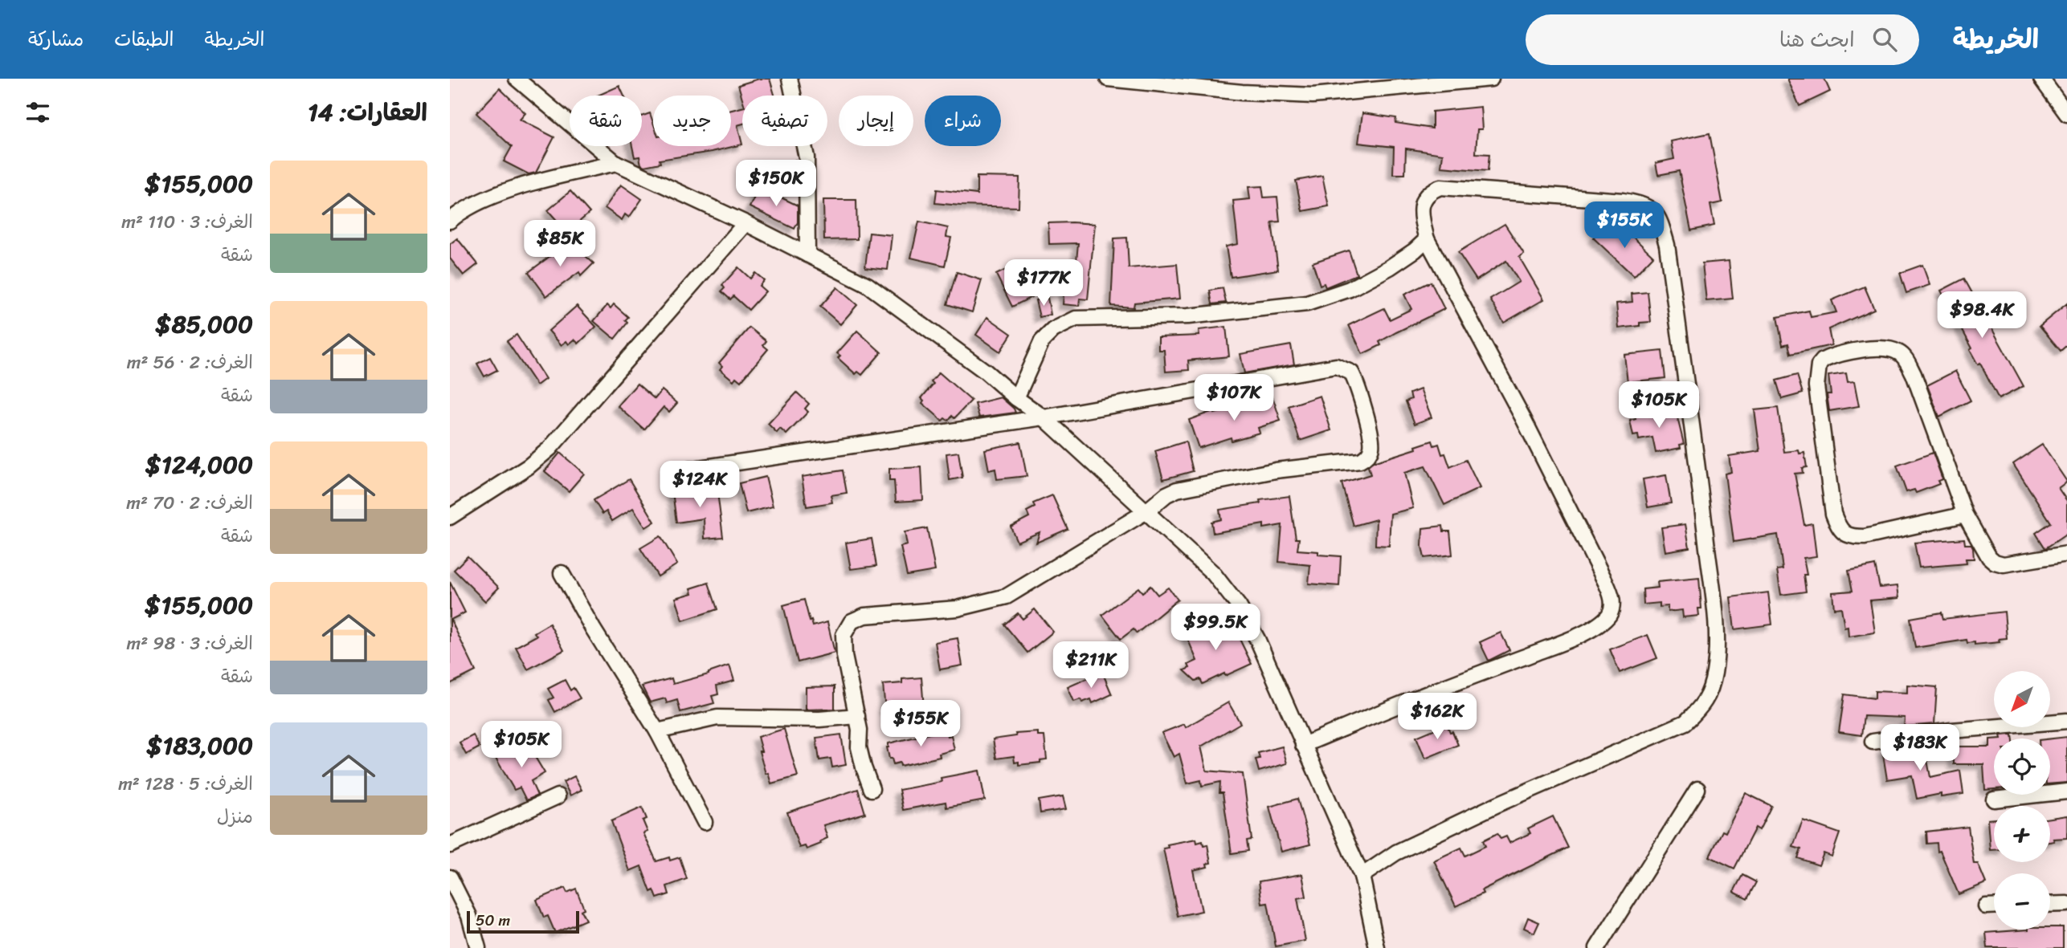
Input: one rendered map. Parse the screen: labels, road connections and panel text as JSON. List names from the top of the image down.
{
  "scale_bar": "50 m",
  "north": "bottom left",
  "page": {
    "header": "الخريطة",
    "search": "ابحث هنا",
    "nav": ["الخريطة", "الطبقات", "مشاركة"],
    "heading": "العقارات: 14",
    "chip": [
      "شراء",
      "إيجار",
      "تصفية",
      "جديد",
      "شقة"
    ],
    "list": [
      {
        "name": "$155,000",
        "note": "الغرف: 3 · 110 m² · شقة"
      },
      {
        "name": "$85,000",
        "note": "الغرف: 2 · 56 m² · شقة"
      },
      {
        "name": "$124,000",
        "note": "الغرف: 2 · 70 m² · شقة"
      },
      {
        "name": "$155,000",
        "note": "الغرف: 3 · 98 m² · شقة"
      },
      {
        "name": "$183,000",
        "note": "الغرف: 5 · 128 m² · منزل"
      }
    ],
    "price": [
      "$150K",
      "$155K",
      "$85K",
      "$177K",
      "$98.4K",
      "$107K",
      "$105K",
      "$124K",
      "$99.5K",
      "$211K",
      "$162K",
      "$155K",
      "$105K",
      "$183K"
    ],
    "map_buttons": ["+", "−"],
    "scale": "50 m"
  }
}
